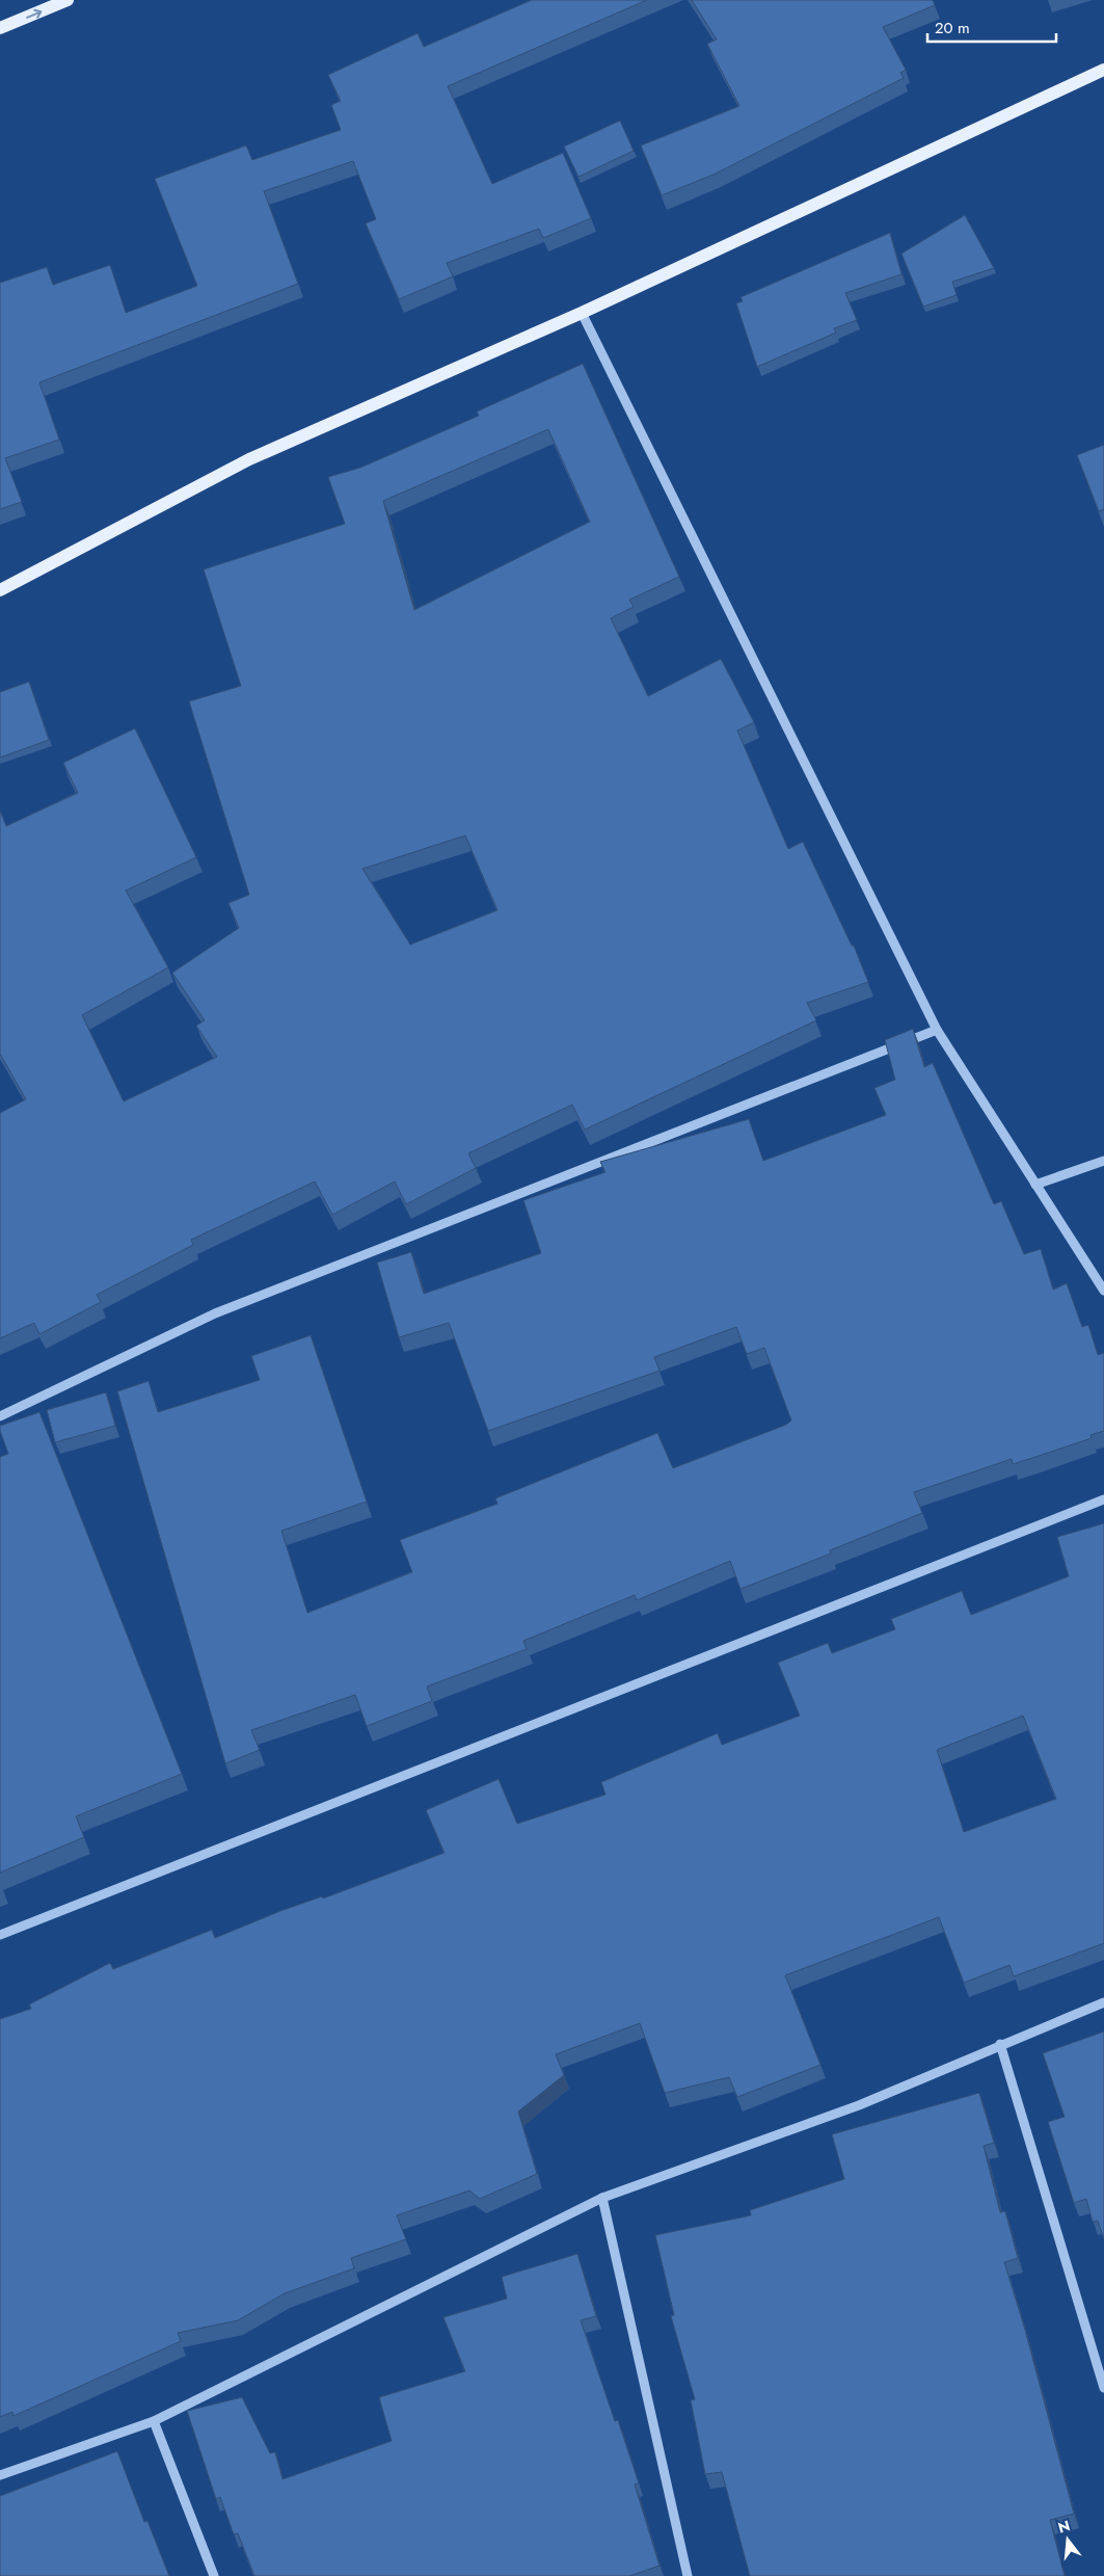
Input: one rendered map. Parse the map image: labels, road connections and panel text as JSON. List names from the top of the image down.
{
  "scale_bar": "20 m",
  "north": "top"
}
